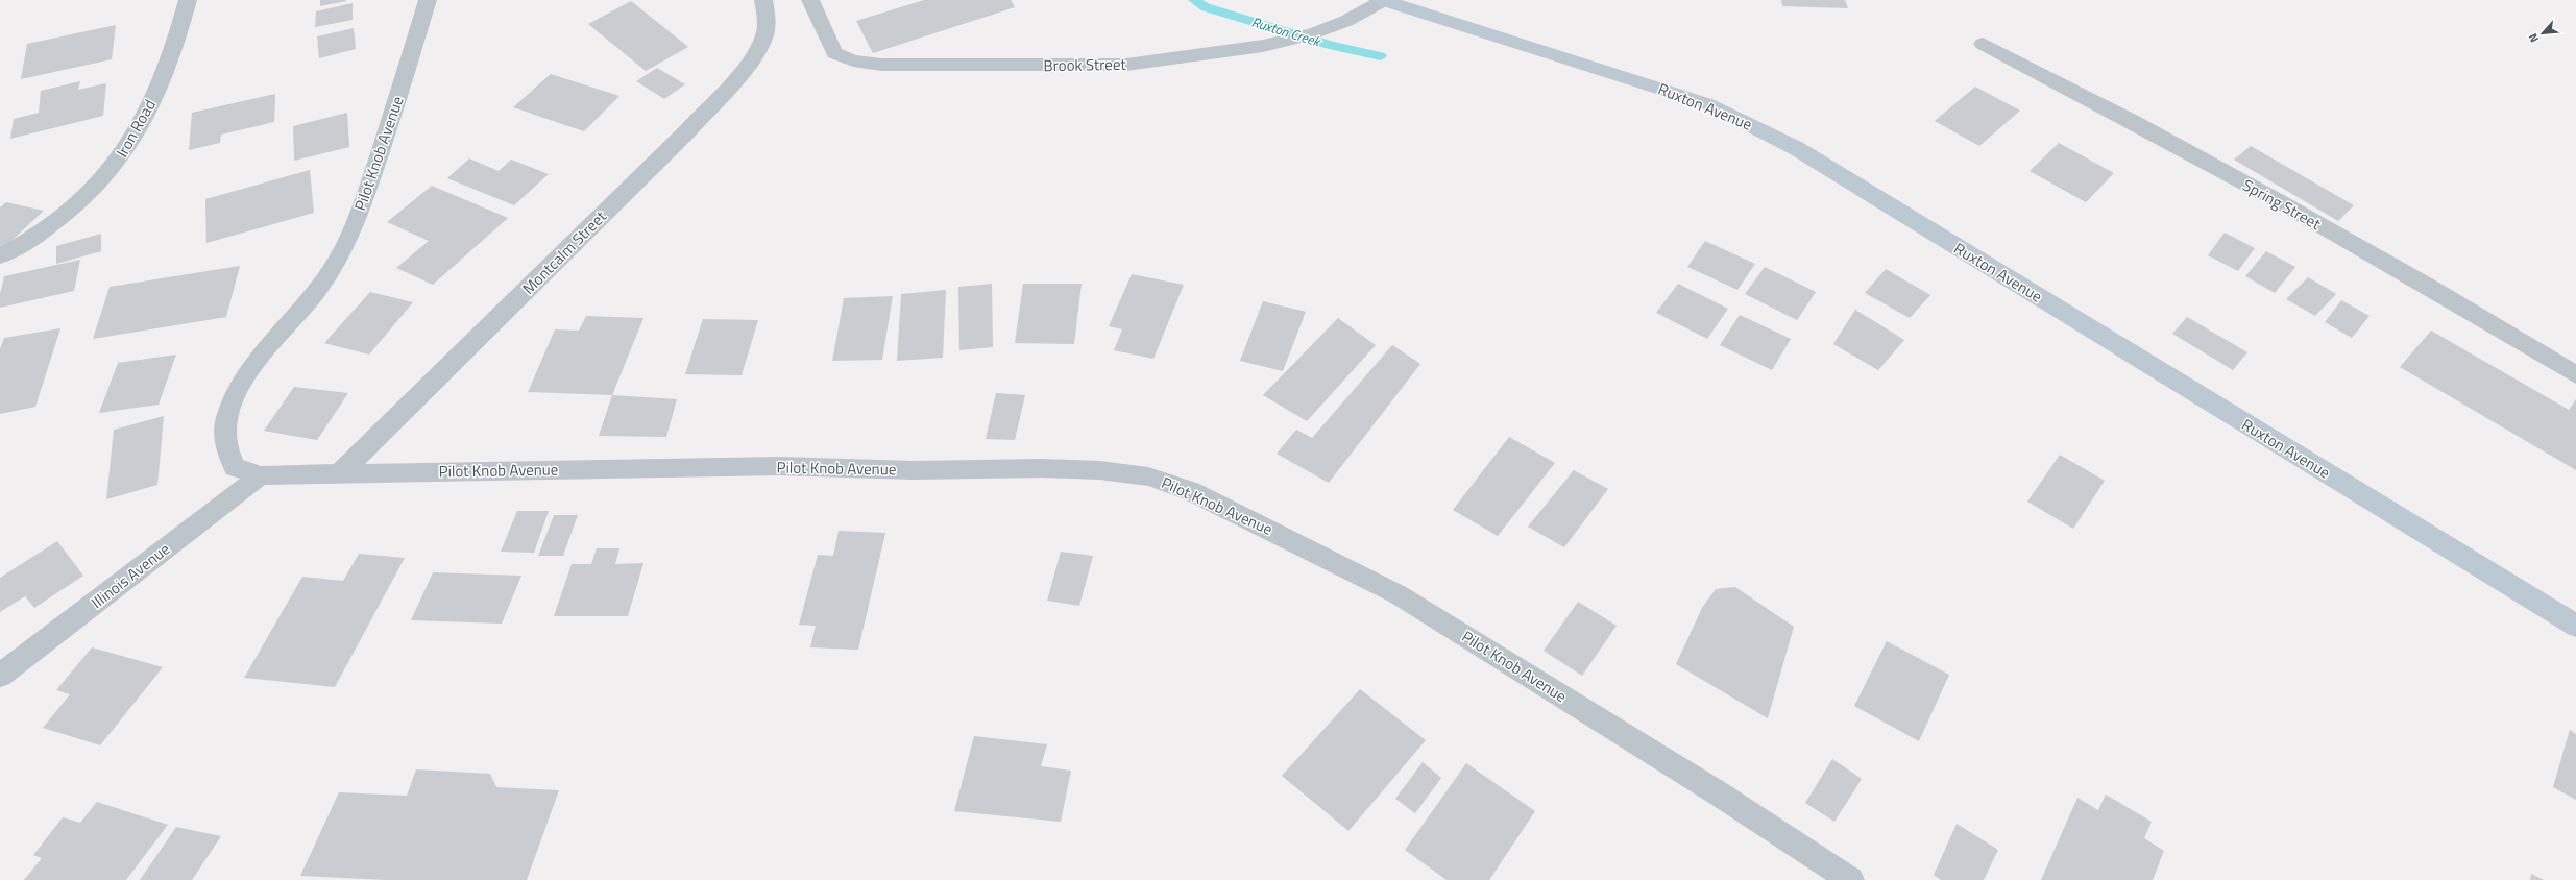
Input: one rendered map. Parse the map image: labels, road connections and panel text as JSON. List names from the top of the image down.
{
  "streets": {
    "street": [
      "Brook Street",
      "Ruxton Avenue",
      "Iron Road",
      "Pilot Knob Avenue",
      "Spring Street",
      "Montcalm Street",
      "Illinois Avenue"
    ]
  },
  "crossings": [
    ["Brook Street", "Ruxton Avenue"],
    ["Pilot Knob Avenue", "Montcalm Street"],
    ["Pilot Knob Avenue", "Illinois Avenue"]
  ],
  "water": ["Ruxton Creek"],
  "north": "bottom left"
}
